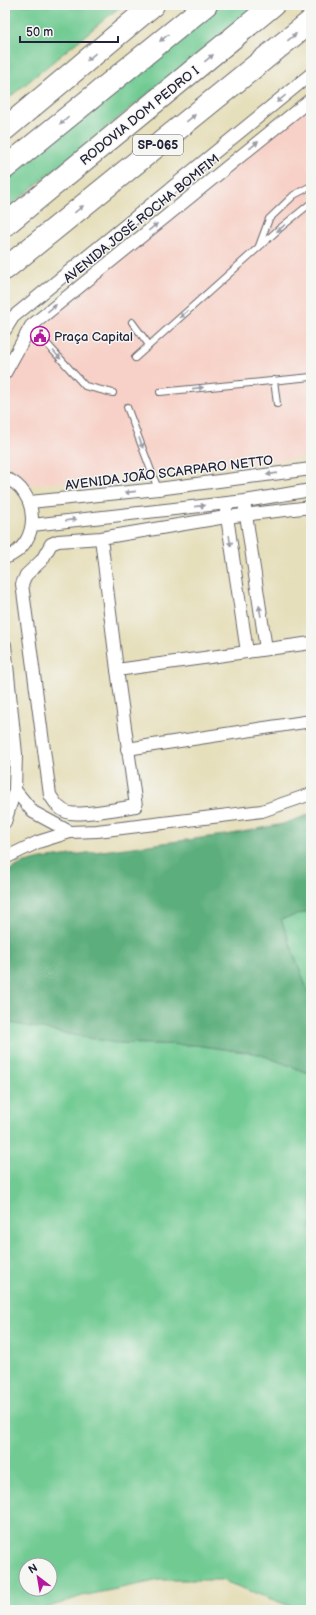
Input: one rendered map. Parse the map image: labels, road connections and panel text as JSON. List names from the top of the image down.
{
  "streets": {
    "highway": ["RODOVIA DOM PEDRO I", "SP-065"],
    "street": ["AVENIDA JOSÉ ROCHA BOMFIM", "AVENIDA JOÃO SCARPARO NETTO"]
  },
  "places": {
    "public building": ["Praça Capital"]
  },
  "scale_bar": "50 m",
  "north": "top left"
}
